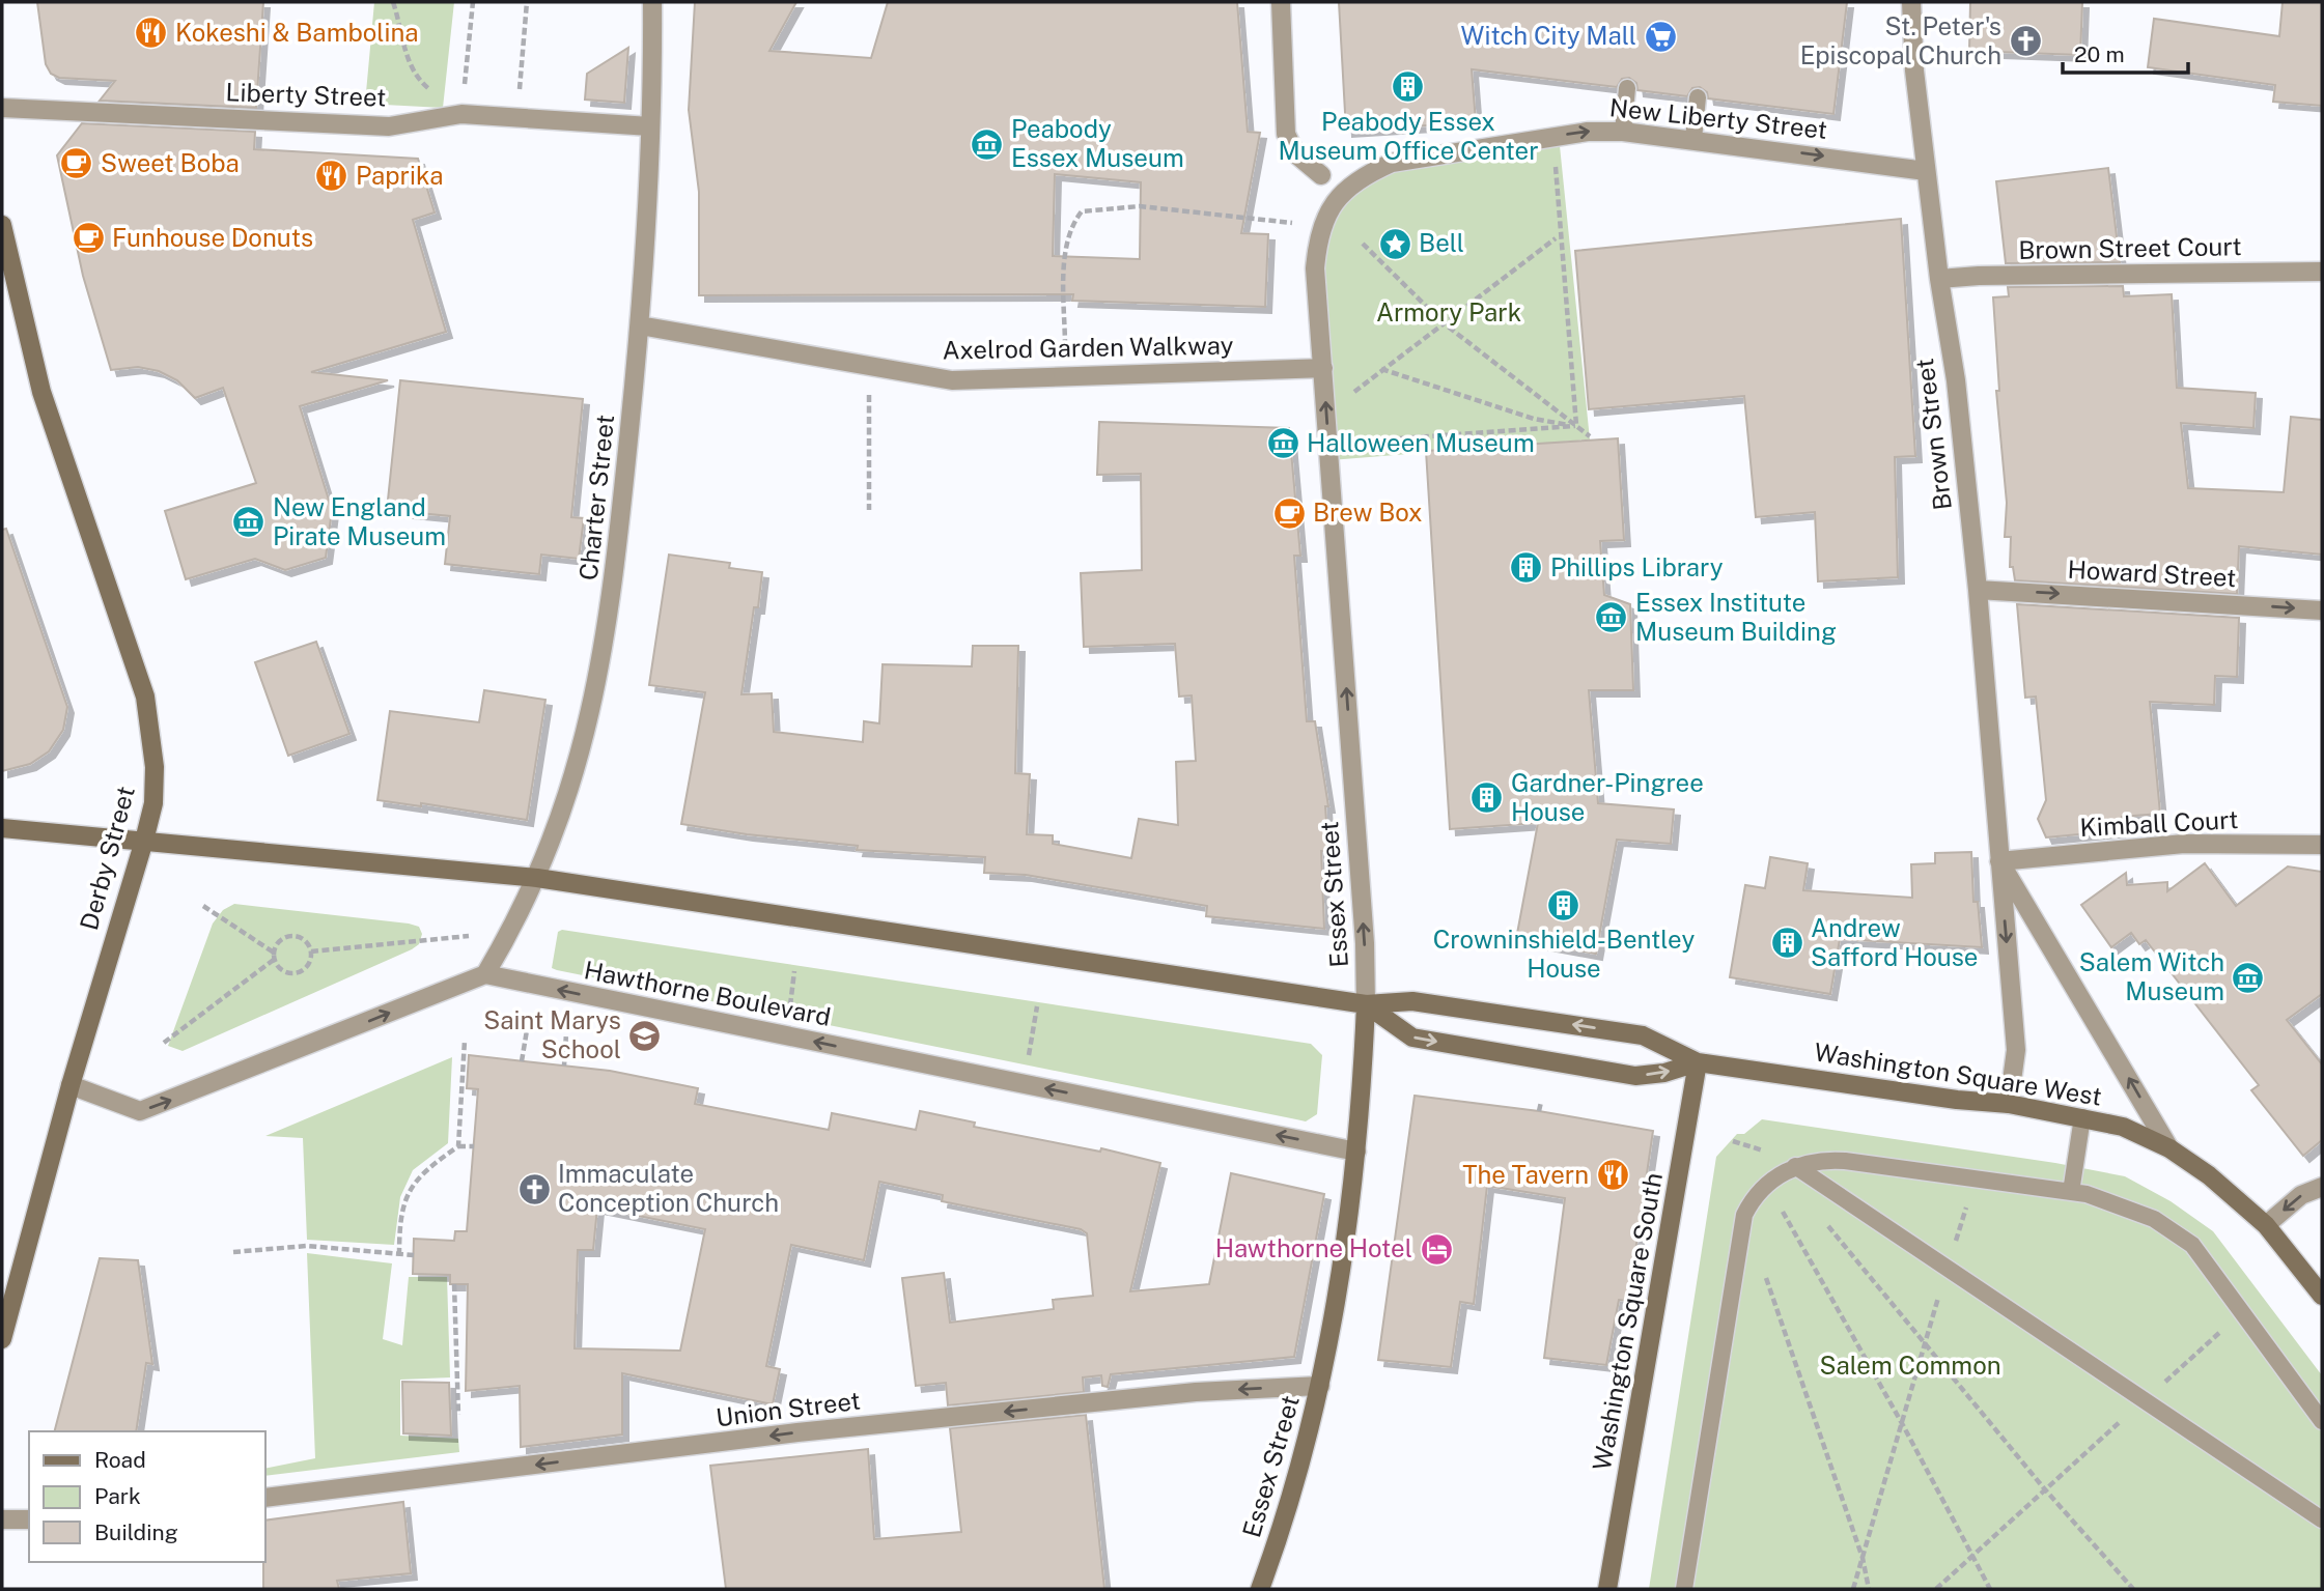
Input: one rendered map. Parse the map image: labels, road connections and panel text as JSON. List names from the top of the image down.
{
  "streets": {
    "main road": [
      "Derby Street",
      "Essex Street",
      "Washington Square West",
      "Washington Square South"
    ],
    "street": [
      "Liberty Street",
      "New Liberty Street",
      "Brown Street Court",
      "Axelrod Garden Walkway",
      "Brown Street",
      "Charter Street",
      "Howard Street",
      "Kimball Court",
      "Hawthorne Boulevard",
      "Union Street"
    ]
  },
  "crossings": [
    ["Liberty Street", "Charter Street"],
    ["New Liberty Street", "Brown Street"],
    ["New Liberty Street", "Essex Street"],
    ["Brown Street Court", "Brown Street"],
    ["Axelrod Garden Walkway", "Charter Street"],
    ["Axelrod Garden Walkway", "Essex Street"],
    ["Brown Street", "Howard Street"],
    ["Brown Street", "Kimball Court"],
    ["Brown Street", "Washington Square West"],
    ["Charter Street", "Hawthorne Boulevard"],
    ["Essex Street", "Hawthorne Boulevard"],
    ["Essex Street", "Washington Square West"],
    ["Essex Street", "Union Street"],
    ["Washington Square West", "Washington Square South"]
  ],
  "one_way": [
    "New Liberty Street",
    "Howard Street",
    "Essex Street",
    "Hawthorne Boulevard",
    "Union Street"
  ],
  "parks": ["Armory Park", "Salem Common"],
  "places": {
    "restaurant": ["Kokeshi & Bambolina", "Paprika", "The Tavern"],
    "supermarket": ["Witch City Mall"],
    "church": ["St. Peter's Episcopal Church", "Immaculate Conception Church"],
    "building": [
      "Peabody Essex Museum Office Center",
      "Phillips Library",
      "Gardner-Pingree House",
      "Crowninshield-Bentley House",
      "Andrew Safford House"
    ],
    "museum": [
      "Peabody Essex Museum",
      "Halloween Museum",
      "New England Pirate Museum",
      "Essex Institute Museum Building",
      "Salem Witch Museum"
    ],
    "cafe": ["Sweet Boba", "Funhouse Donuts", "Brew Box"],
    "place": ["Bell"],
    "school or university": ["Saint Marys School"],
    "hotel": ["Hawthorne Hotel"]
  },
  "legend": ["Road", "Park", "Building"],
  "scale_bar": "20 m"
}
